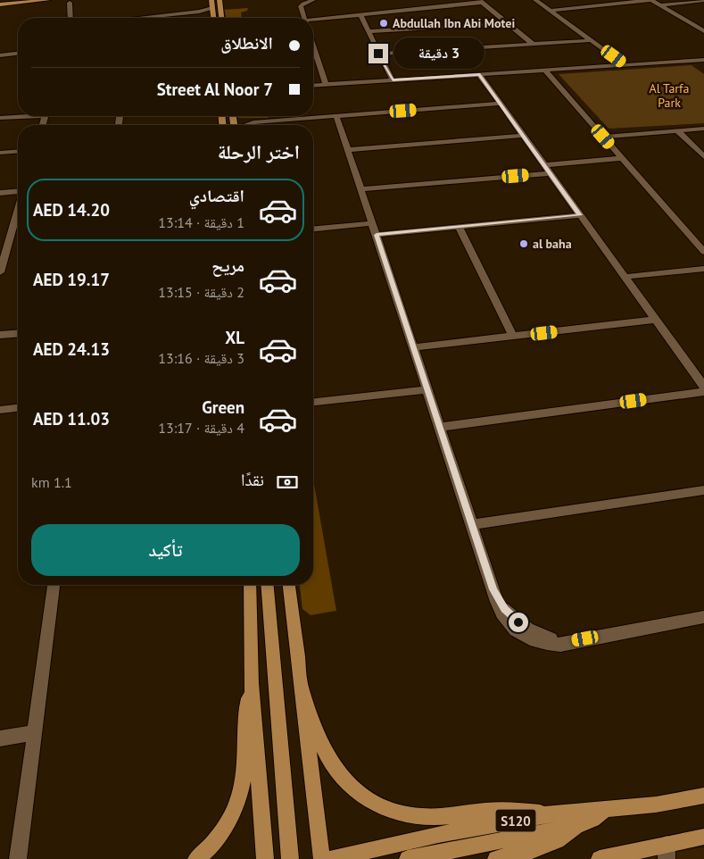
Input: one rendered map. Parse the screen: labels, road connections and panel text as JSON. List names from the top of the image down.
{
  "streets": {
    "main road": ["S120"]
  },
  "parks": ["Al Tarfa Park"],
  "places": ["Abdullah Ibn Abi Motei", "al baha"],
  "page": {
    "banner": ["الانطلاق", "Street Al Noor 7"],
    "bubble": "3 دقيقة",
    "heading": "اختر الرحلة",
    "list": [
      {
        "name": "اقتصادي",
        "note": "1 دقيقة · 13:14",
        "value": "AED 14.20"
      },
      {
        "name": "مريح",
        "note": "2 دقيقة · 13:15",
        "value": "AED 19.17"
      },
      {
        "name": "XL",
        "note": "3 دقيقة · 13:16",
        "value": "AED 24.13"
      },
      {
        "name": "Green",
        "note": "4 دقيقة · 13:17",
        "value": "AED 11.03"
      }
    ],
    "pay": ["نقدًا", "1.1 km"],
    "buttons": "تأكيد"
  }
}
